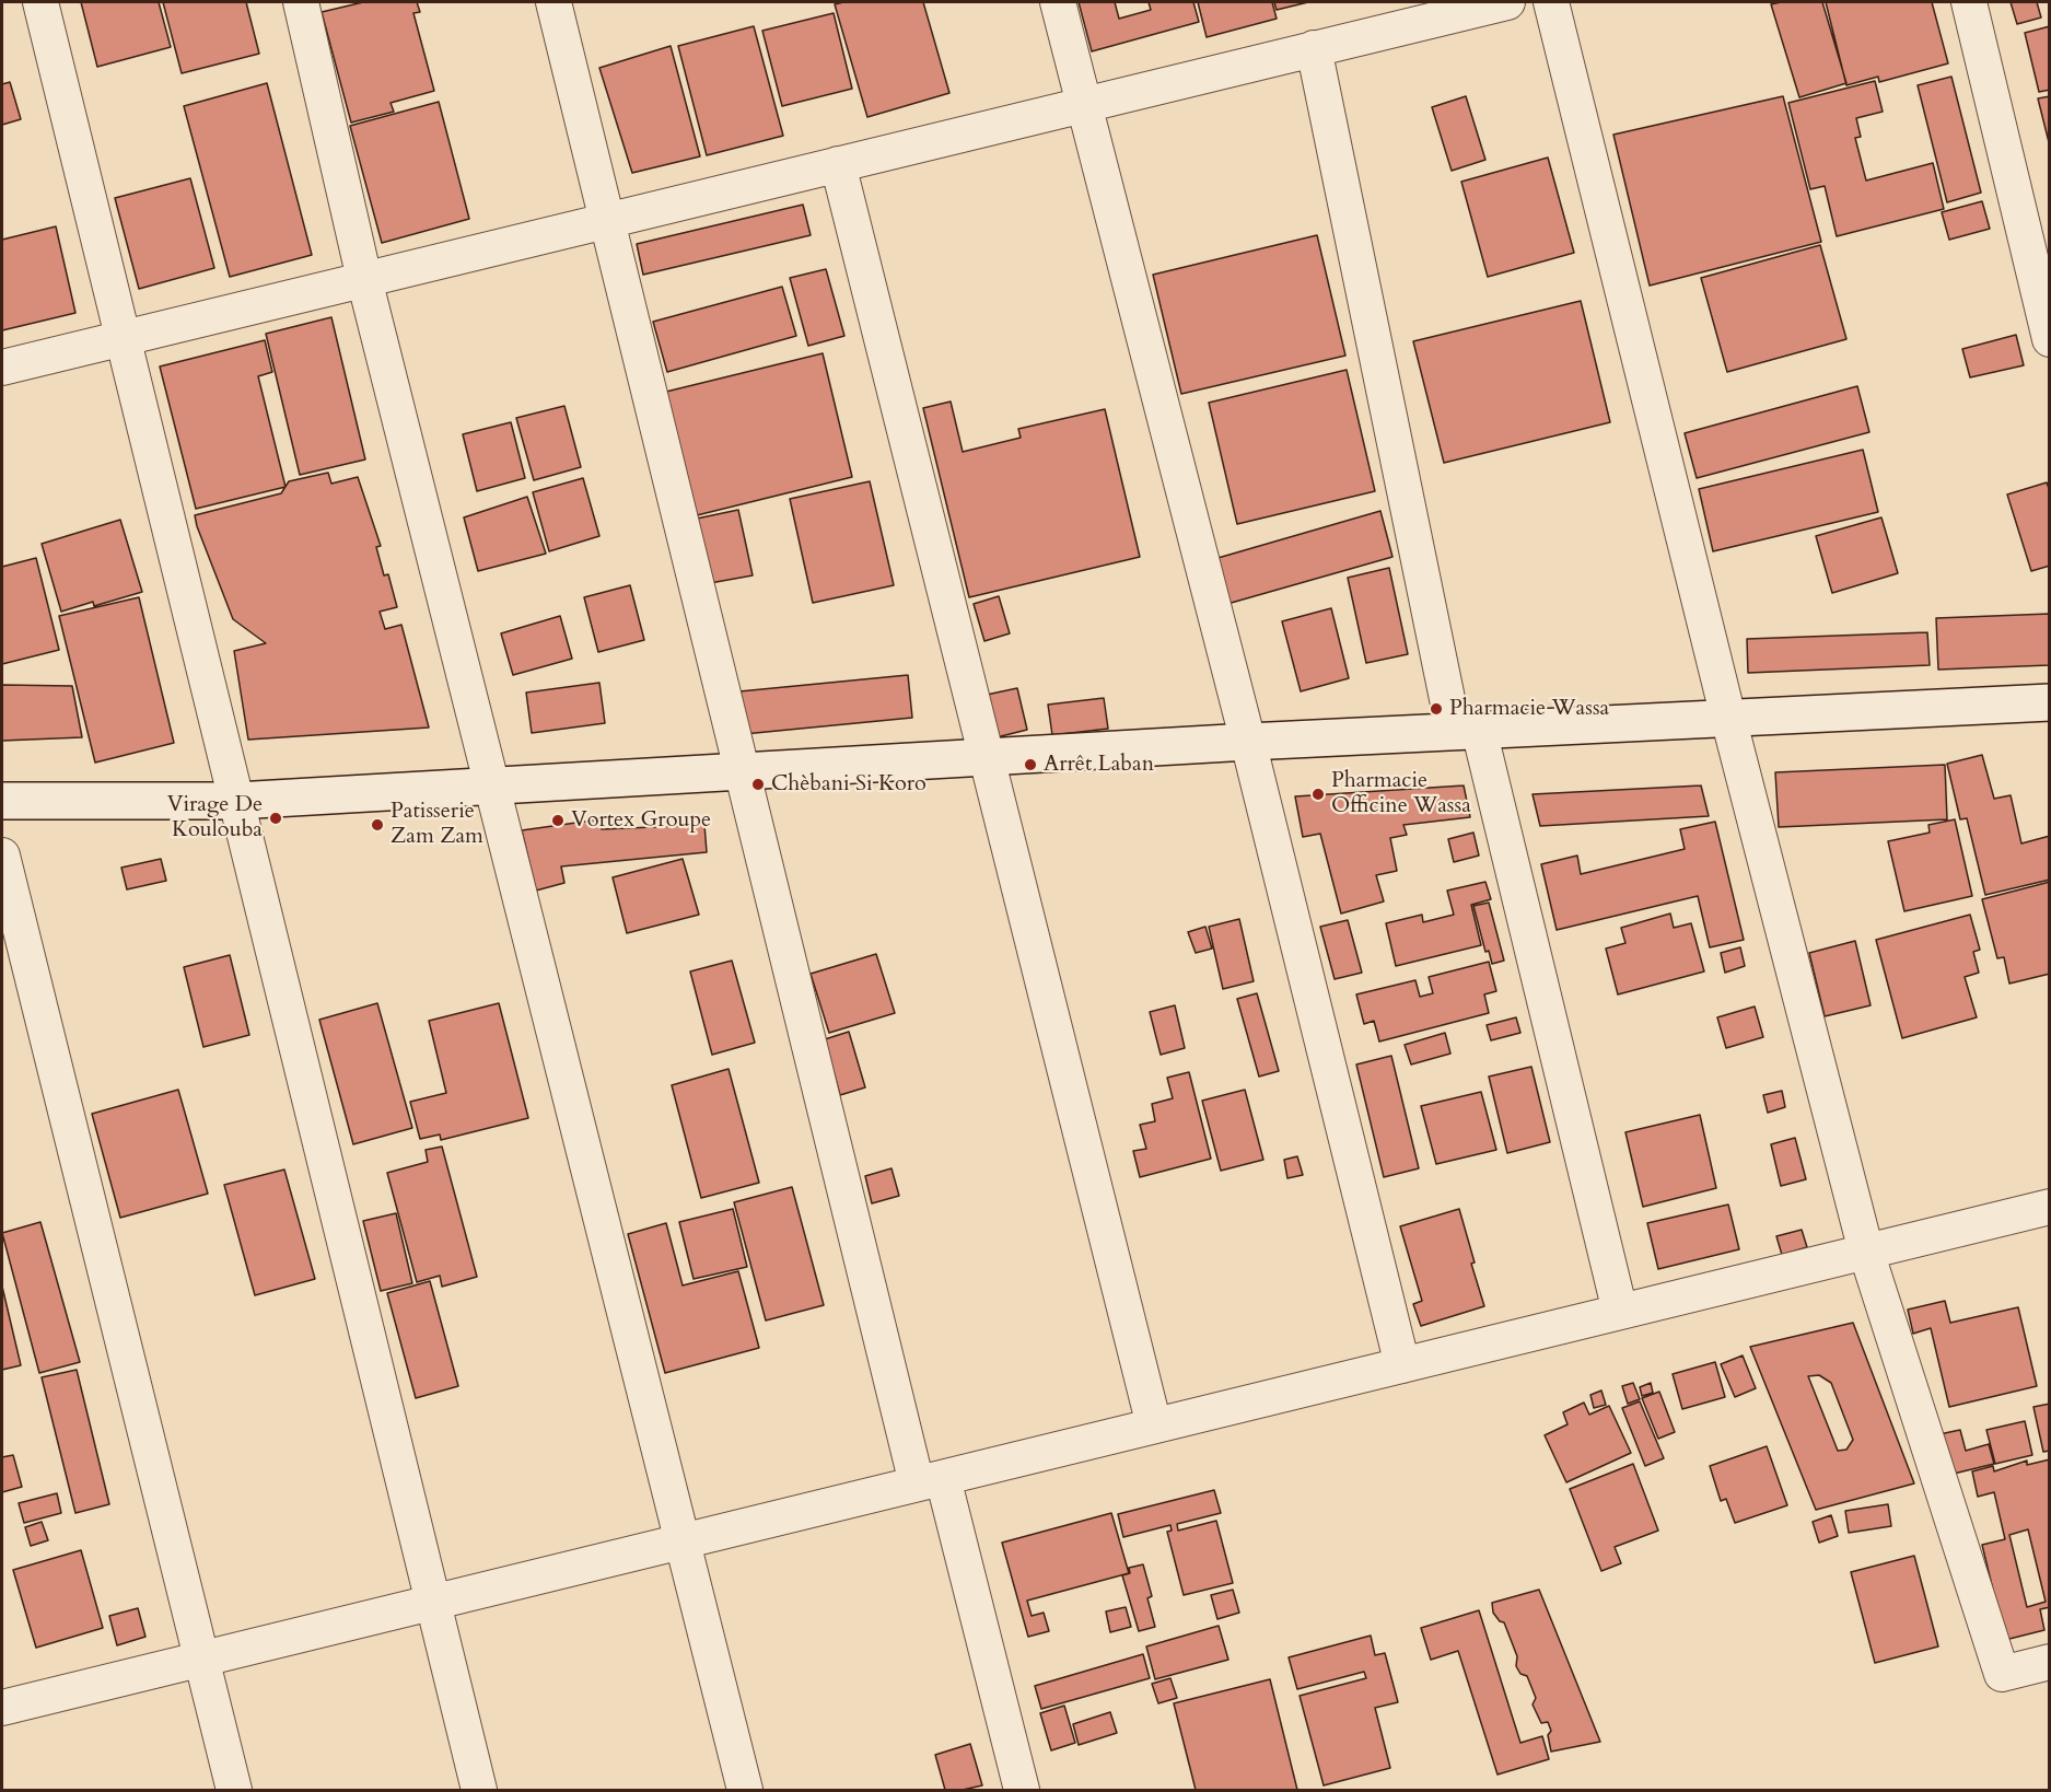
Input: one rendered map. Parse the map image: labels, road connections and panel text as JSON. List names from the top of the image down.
{
  "places": [
    "Pharmacie Wassa",
    "Arrêt Laban",
    "Chèbani Si Koro",
    "Pharmacie Officine Wassa",
    "Virage De Koulouba",
    "Vortex Groupe",
    "Patisserie Zam Zam"
  ]
}
